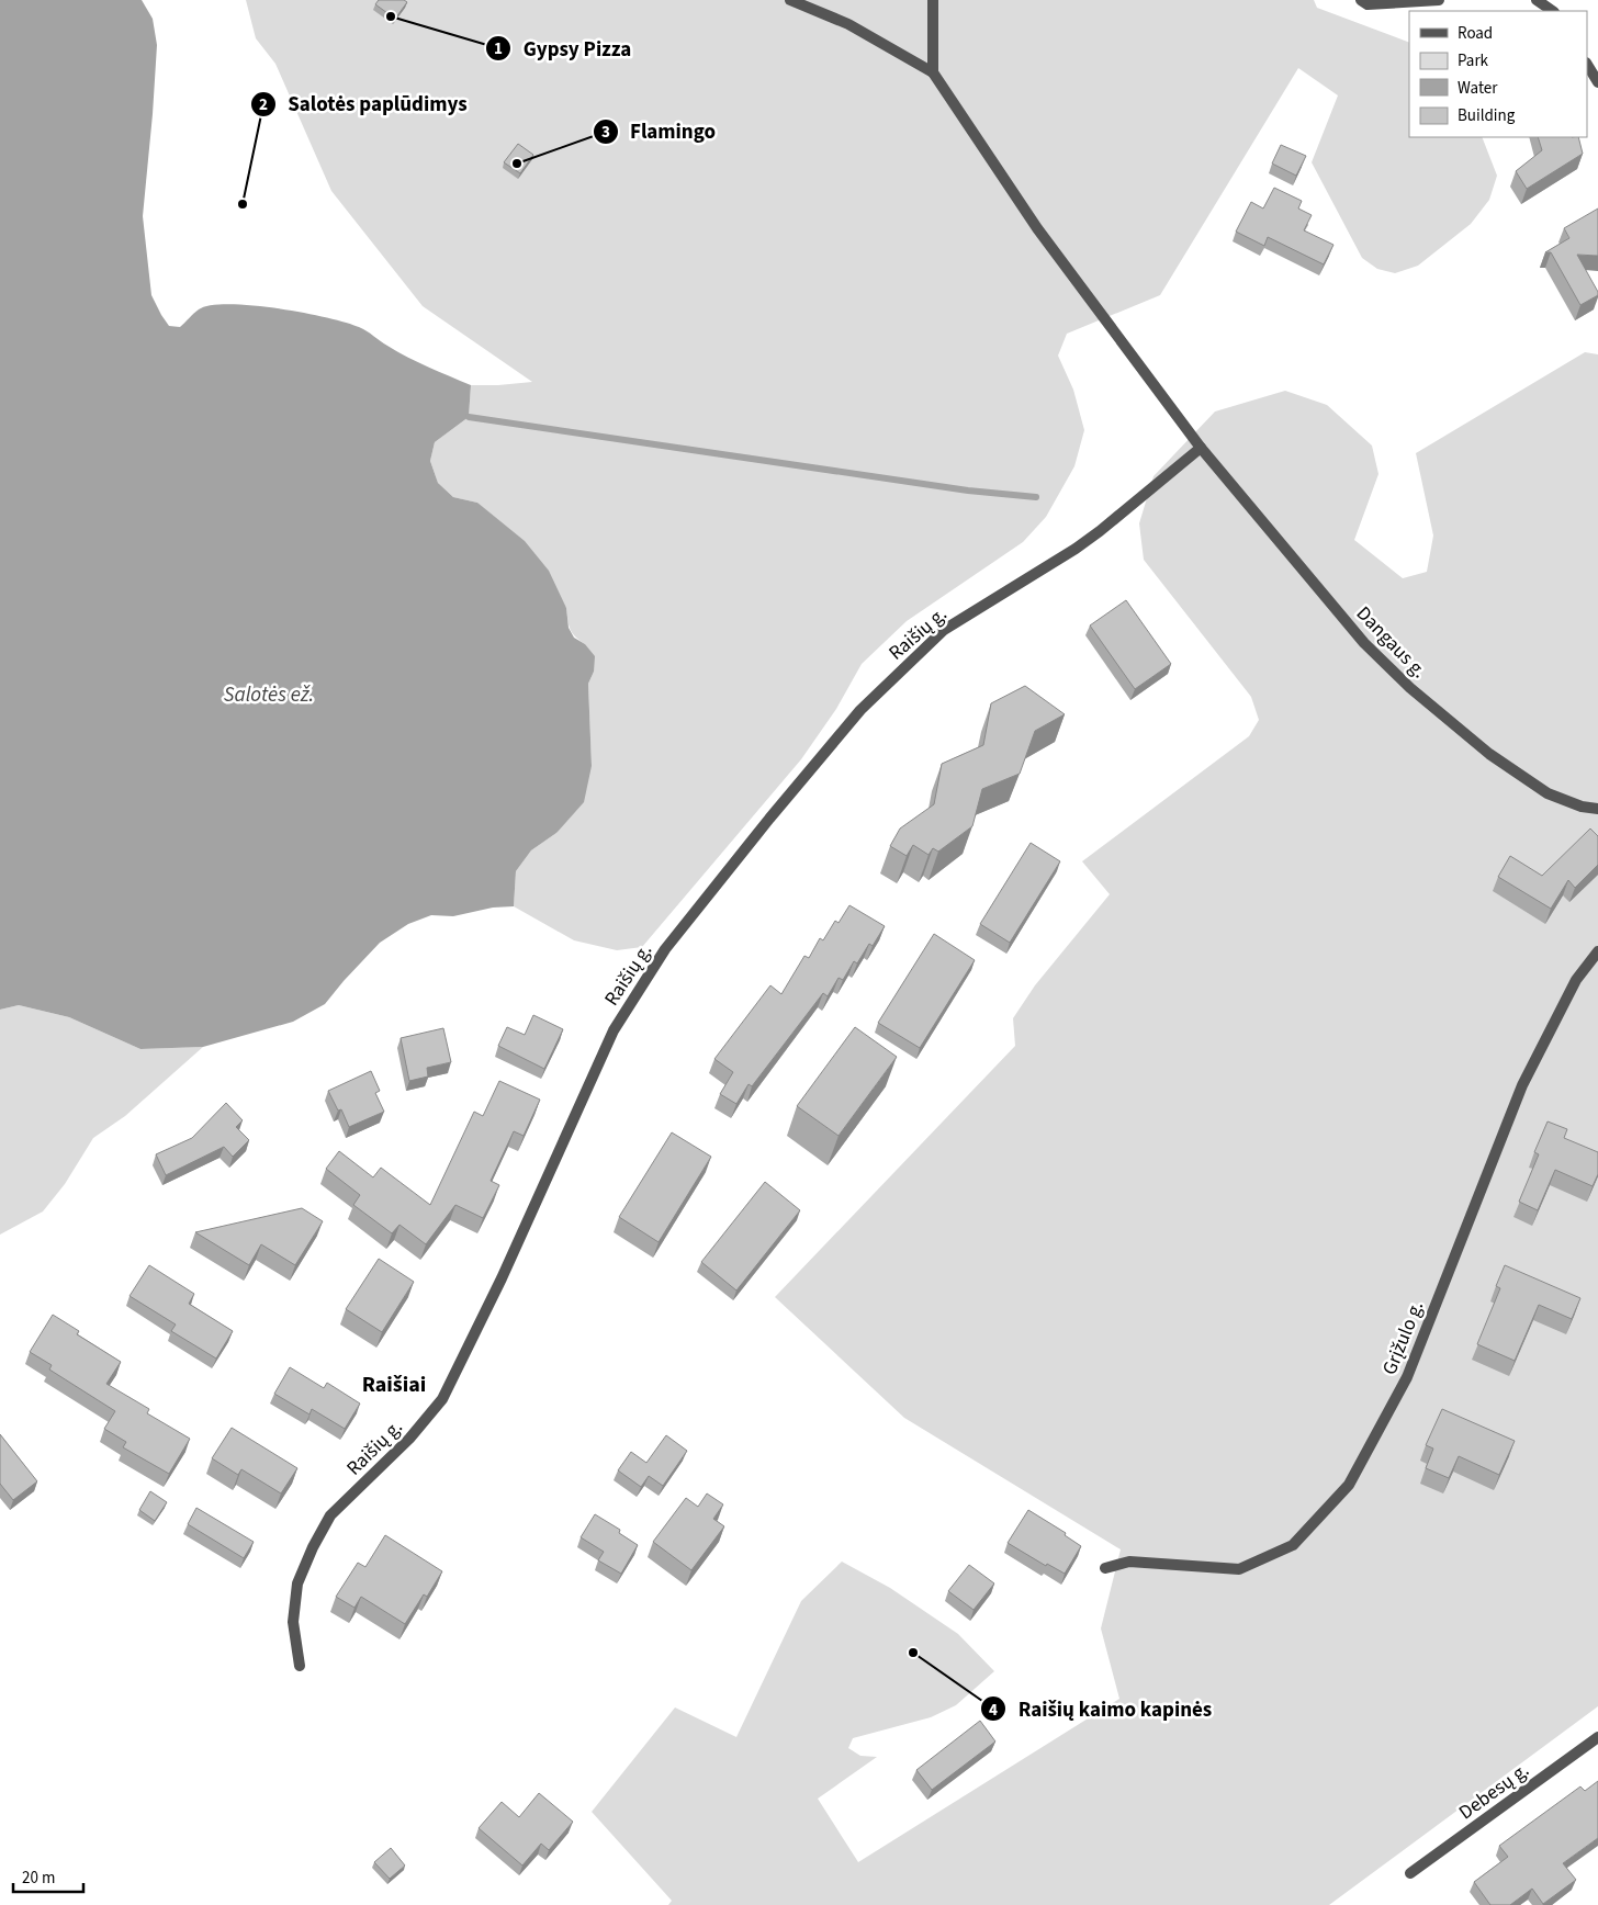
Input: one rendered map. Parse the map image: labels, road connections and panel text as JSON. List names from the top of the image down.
{
  "streets": {
    "street": [
      "Raišių g.",
      "Dangaus g.",
      "Grįžulo g.",
      "Debesų g."
    ]
  },
  "crossings": [
    ["Raišių g.", "Dangaus g."]
  ],
  "districts": ["Raišiai"],
  "water": ["Salotės ež."],
  "places": [
    "Gypsy Pizza",
    "Flamingo",
    "Salotės paplūdimys",
    "Raišių kaimo kapinės"
  ],
  "legend": [
    "Road",
    "Park",
    "Water",
    "Building"
  ],
  "scale_bar": "20 m"
}
